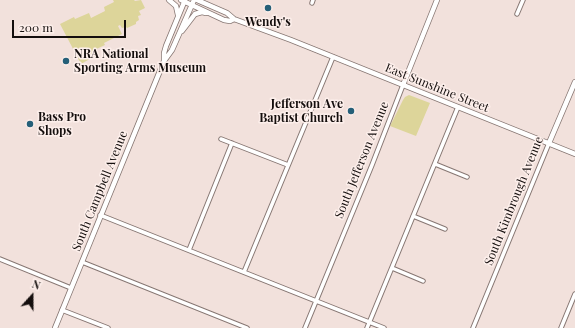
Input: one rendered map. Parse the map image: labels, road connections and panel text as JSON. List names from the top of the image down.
{
  "streets": {
    "main road": [
      "East Sunshine Street",
      "South Jefferson Avenue",
      "South Campbell Avenue",
      "South Kimbrough Avenue"
    ]
  },
  "crossings": [
    ["East Sunshine Street", "South Jefferson Avenue"],
    ["East Sunshine Street", "South Kimbrough Avenue"]
  ],
  "places": [
    "Wendy's",
    "NRA National Sporting Arms Museum",
    "Jefferson Ave Baptist Church",
    "Bass Pro Shops"
  ],
  "scale_bar": "200 m",
  "north": "top"
}
